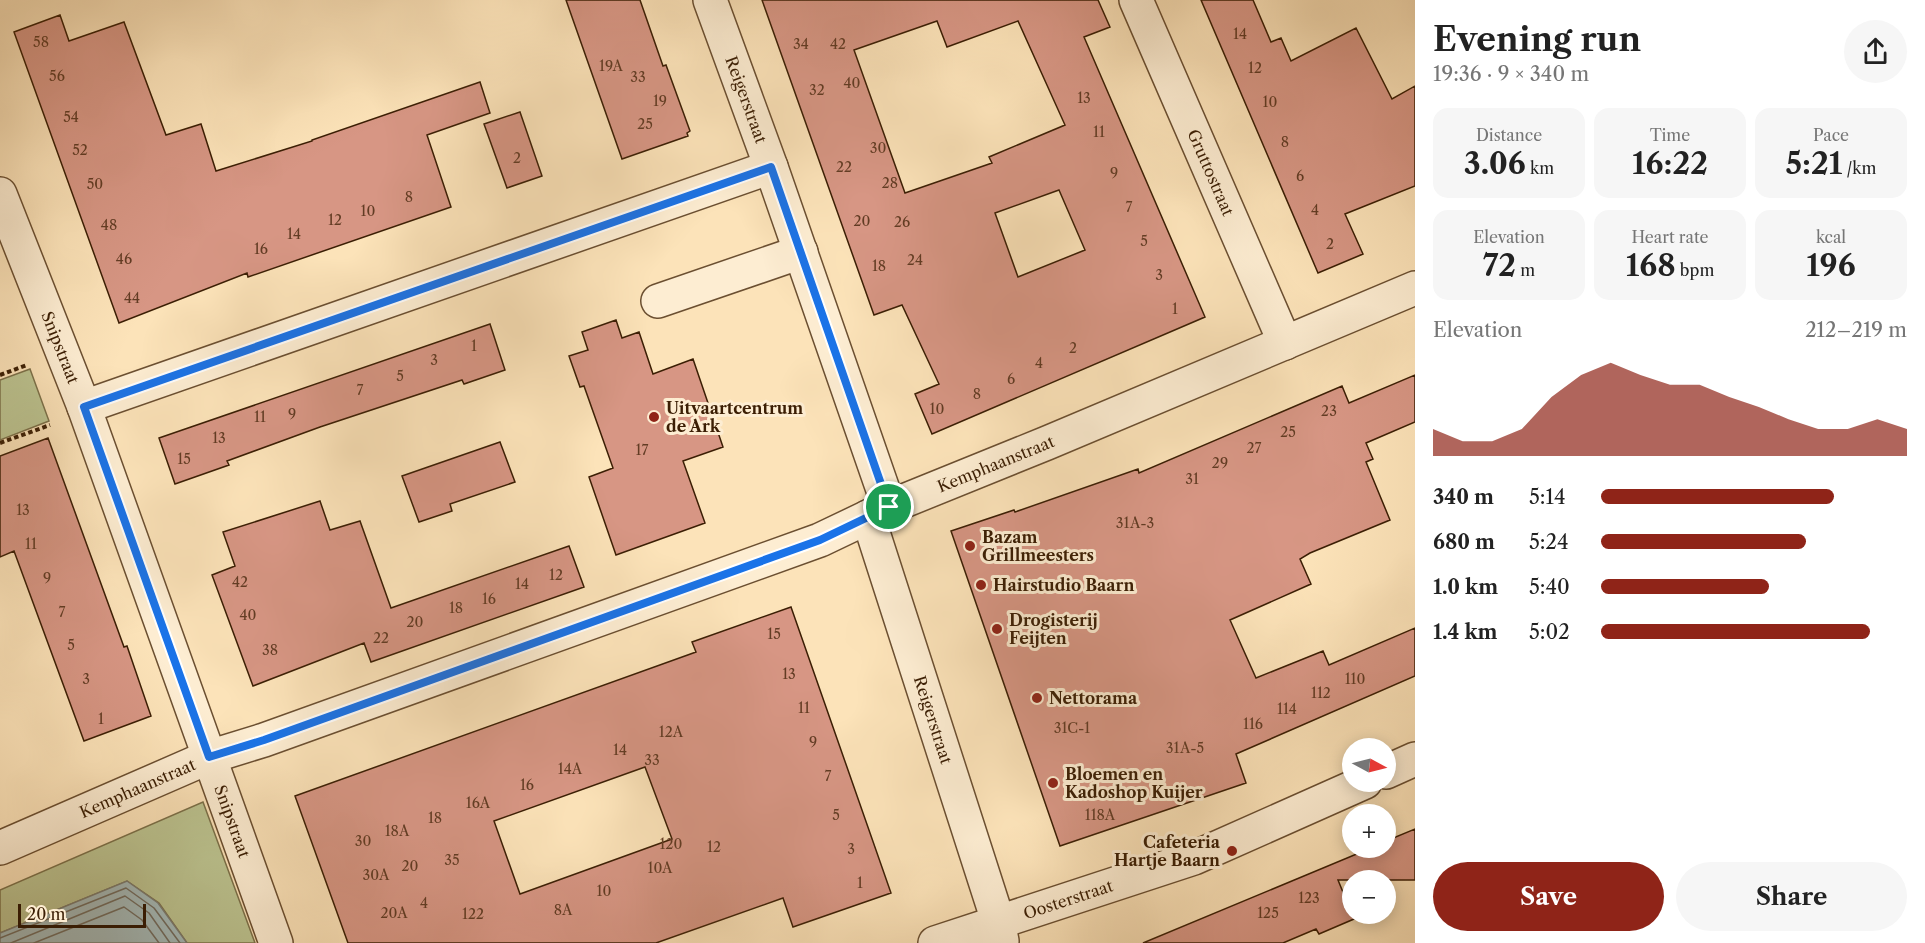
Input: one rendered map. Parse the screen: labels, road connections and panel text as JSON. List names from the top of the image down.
{
  "streets": {
    "street": [
      "Reigerstraat",
      "Gruttostraat",
      "Snipstraat",
      "Kemphaanstraat",
      "Oosterstraat"
    ]
  },
  "crossings": [
    ["Reigerstraat", "Kemphaanstraat"],
    ["Reigerstraat", "Oosterstraat"],
    ["Gruttostraat", "Kemphaanstraat"],
    ["Snipstraat", "Kemphaanstraat"]
  ],
  "places": [
    "Uitvaartcentrum de Ark",
    "Bazam Grillmeesters",
    "Hairstudio Baarn",
    "Drogisterij Feijten",
    "Nettorama",
    "Bloemen en Kadoshop Kuijer",
    "Cafeteria Hartje Baarn"
  ],
  "house_numbers": [
    "14",
    "58",
    "34",
    "42",
    "19A",
    "12",
    "56",
    "33",
    "40",
    "32",
    "13",
    "19",
    "10",
    "54",
    "25",
    "11",
    "8",
    "30",
    "52",
    "2",
    "22",
    "9",
    "6",
    "28",
    "50",
    "8",
    "7",
    "4",
    "10",
    "12",
    "20",
    "26",
    "48",
    "14",
    "5",
    "2",
    "16",
    "46",
    "24",
    "18",
    "3",
    "44",
    "1",
    "1",
    "2",
    "3",
    "4",
    "5",
    "6",
    "7",
    "8",
    "10",
    "23",
    "9",
    "11",
    "25",
    "13",
    "27",
    "17",
    "15",
    "29",
    "31",
    "13",
    "31A-3",
    "11",
    "12",
    "9",
    "42",
    "14",
    "16",
    "18",
    "7",
    "40",
    "20",
    "15",
    "22",
    "5",
    "38",
    "13",
    "3",
    "110",
    "112",
    "11",
    "114",
    "1",
    "116",
    "31C-1",
    "12A",
    "9",
    "31A-5",
    "14",
    "33",
    "14A",
    "7",
    "16",
    "16A",
    "5",
    "118A",
    "18",
    "18A",
    "30",
    "120",
    "12",
    "3",
    "35",
    "20",
    "10A",
    "30A",
    "1",
    "10",
    "123",
    "4",
    "8A",
    "20A",
    "125",
    "122"
  ],
  "scale_bar": "20 m",
  "north": "right",
  "page": {
    "heading": ["Evening run", "19:36 · 9 × 340 m"],
    "stats": [
      ["Distance", "3.06 km"],
      ["Time", "16:22"],
      ["Pace", "5:21 /km"],
      ["Elevation", "72 m"],
      ["Heart rate", "168 bpm"],
      ["kcal", "196"]
    ],
    "chart": ["Elevation", "212–219 m"],
    "list": [
      {
        "name": "340 m",
        "note": "5:14"
      },
      {
        "name": "680 m",
        "note": "5:24"
      },
      {
        "name": "1.0 km",
        "note": "5:40"
      },
      {
        "name": "1.4 km",
        "note": "5:02"
      }
    ],
    "map_buttons": ["+", "−"],
    "buttons": ["Save", "Share"],
    "scale": "20 m"
  }
}
